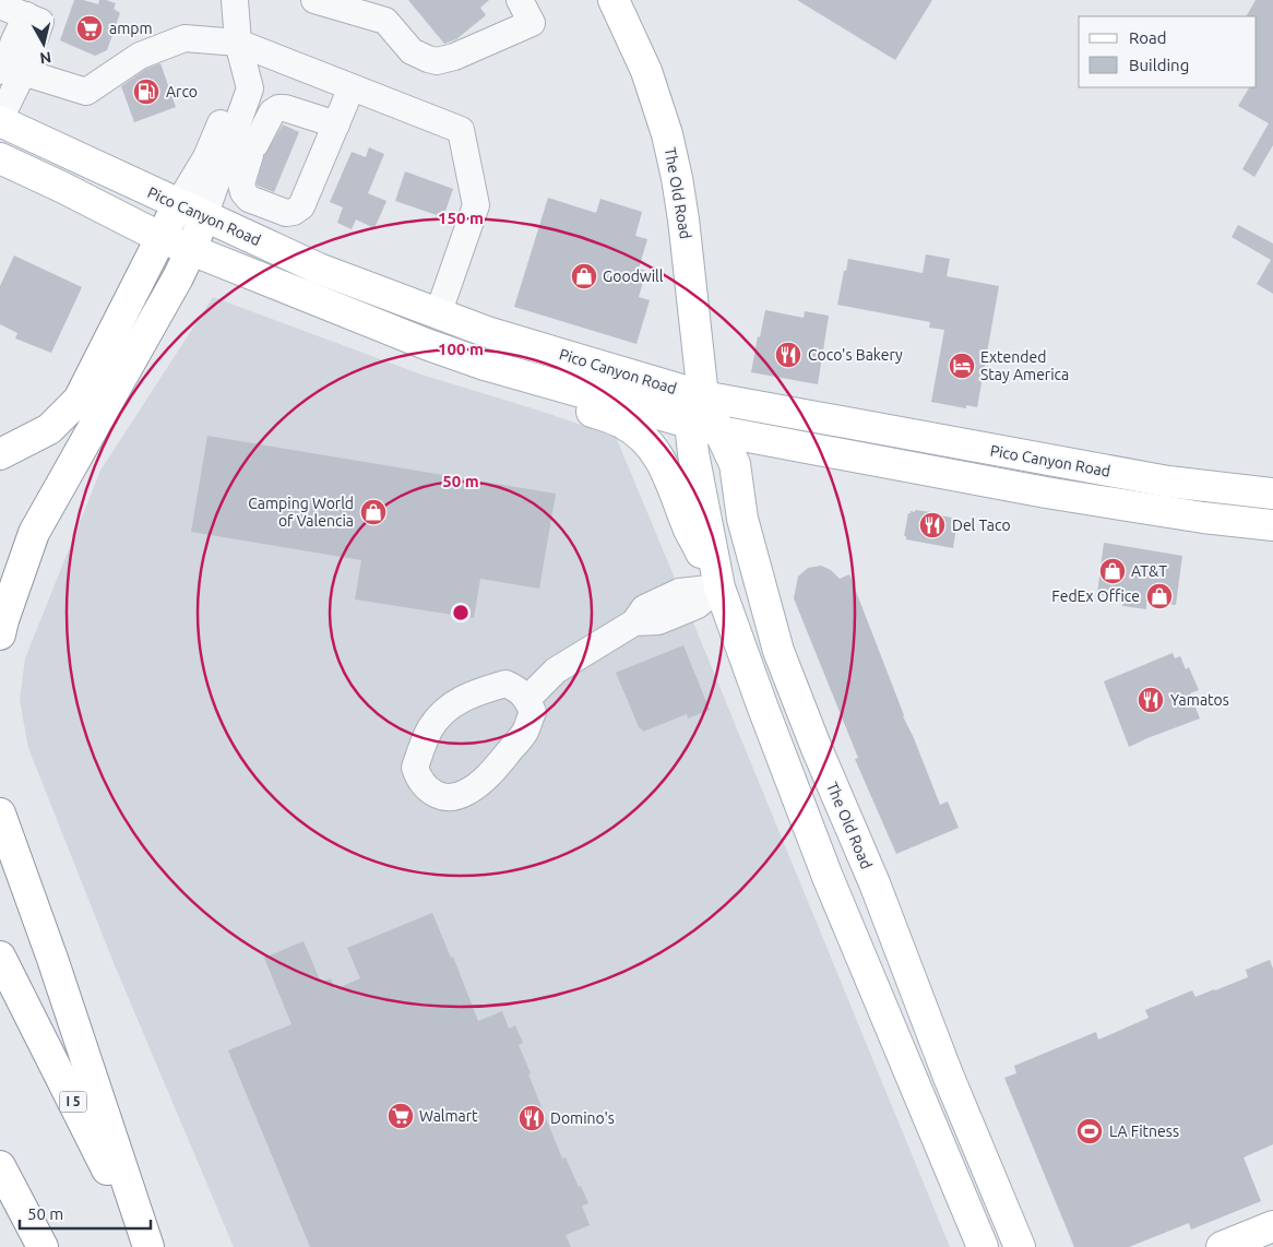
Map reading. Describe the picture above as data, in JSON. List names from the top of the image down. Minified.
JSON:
{"streets":{"main road":["The Old Road","Pico Canyon Road","I 5"]},"crossings":[["The Old Road","Pico Canyon Road"]],"places":{"supermarket":["ampm","Walmart"],"fuel station":["Arco"],"shop":["Goodwill","Camping World of Valencia","AT&T","FedEx Office"],"restaurant":["Coco's Bakery","Del Taco","Yamatos","Domino's"],"hotel":["Extended Stay America"],"sports":["LA Fitness"]},"legend":["Road","Building"],"scale_bar":"50 m","north":"bottom","rings":["150 m","100 m","50 m"]}
